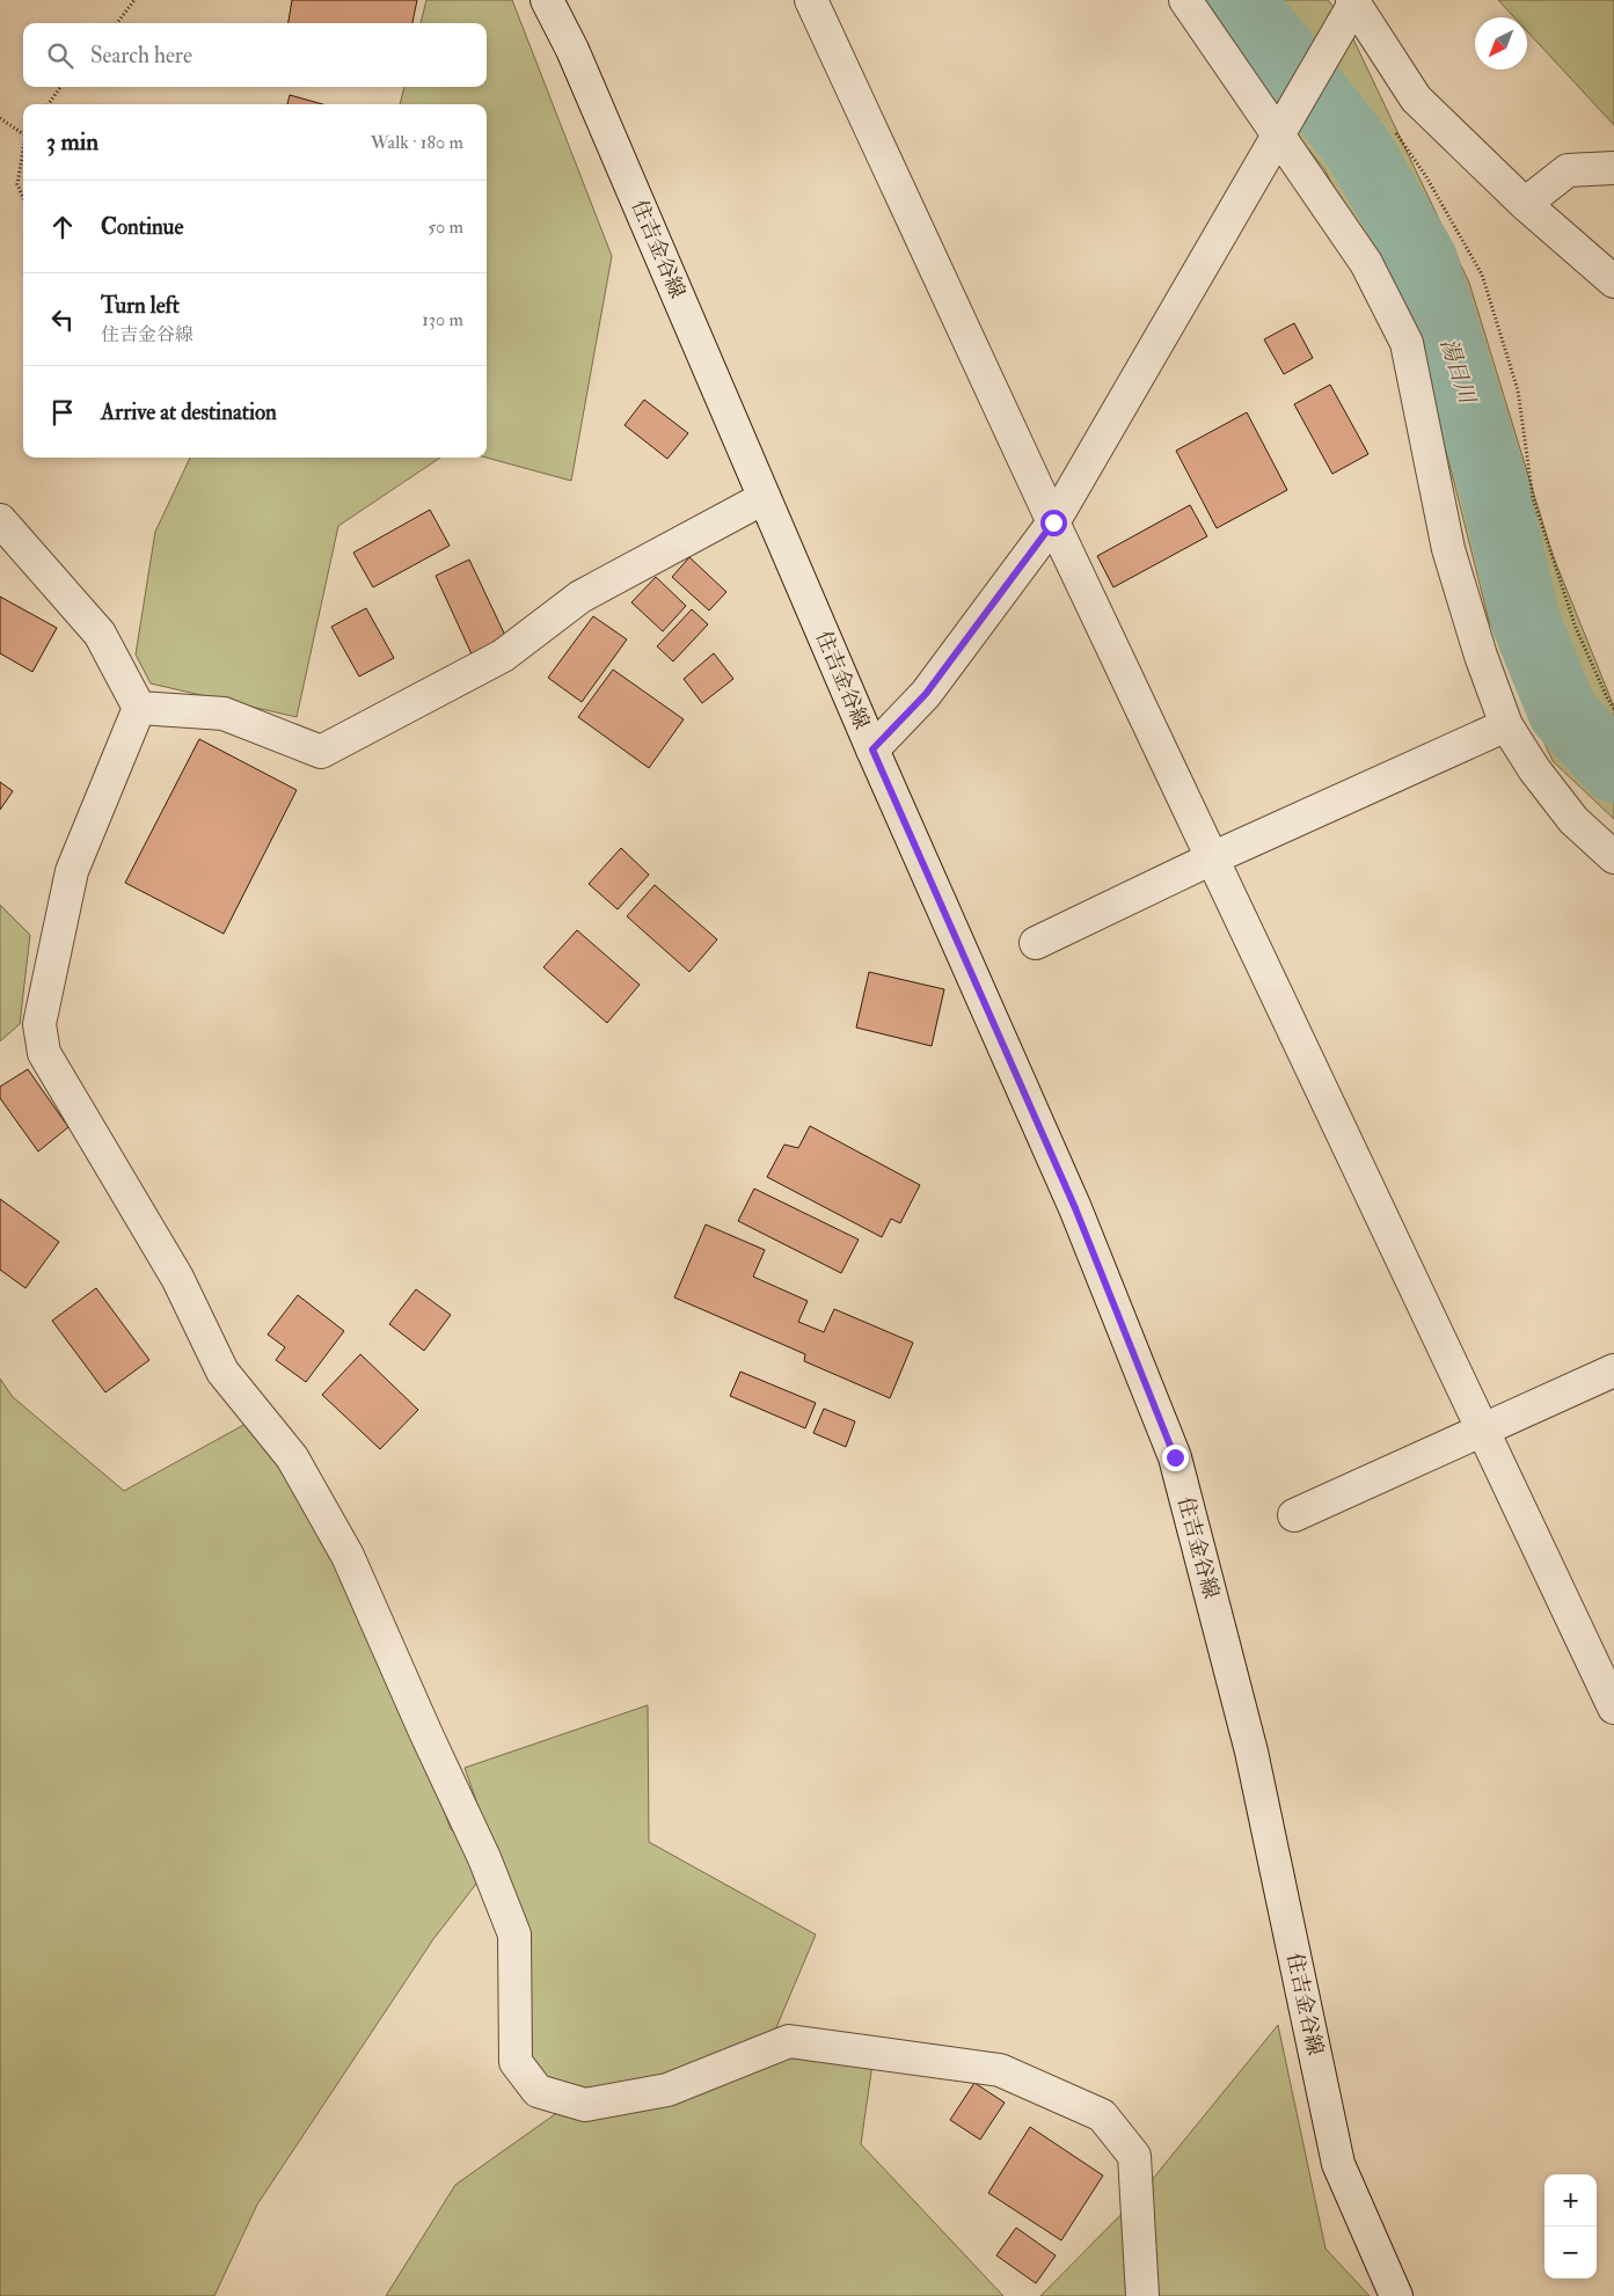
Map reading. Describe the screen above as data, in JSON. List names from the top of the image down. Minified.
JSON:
{"streets":{"street":["住吉金谷線"]},"water":["湯日川"],"north":"bottom left","page":{"search":"Search here","heading":["3 min","Walk · 180 m"],"list":[["Continue","50 m"],["Turn left","住吉金谷線","130 m"],"Arrive at destination"],"map_buttons":["+","−"]}}
